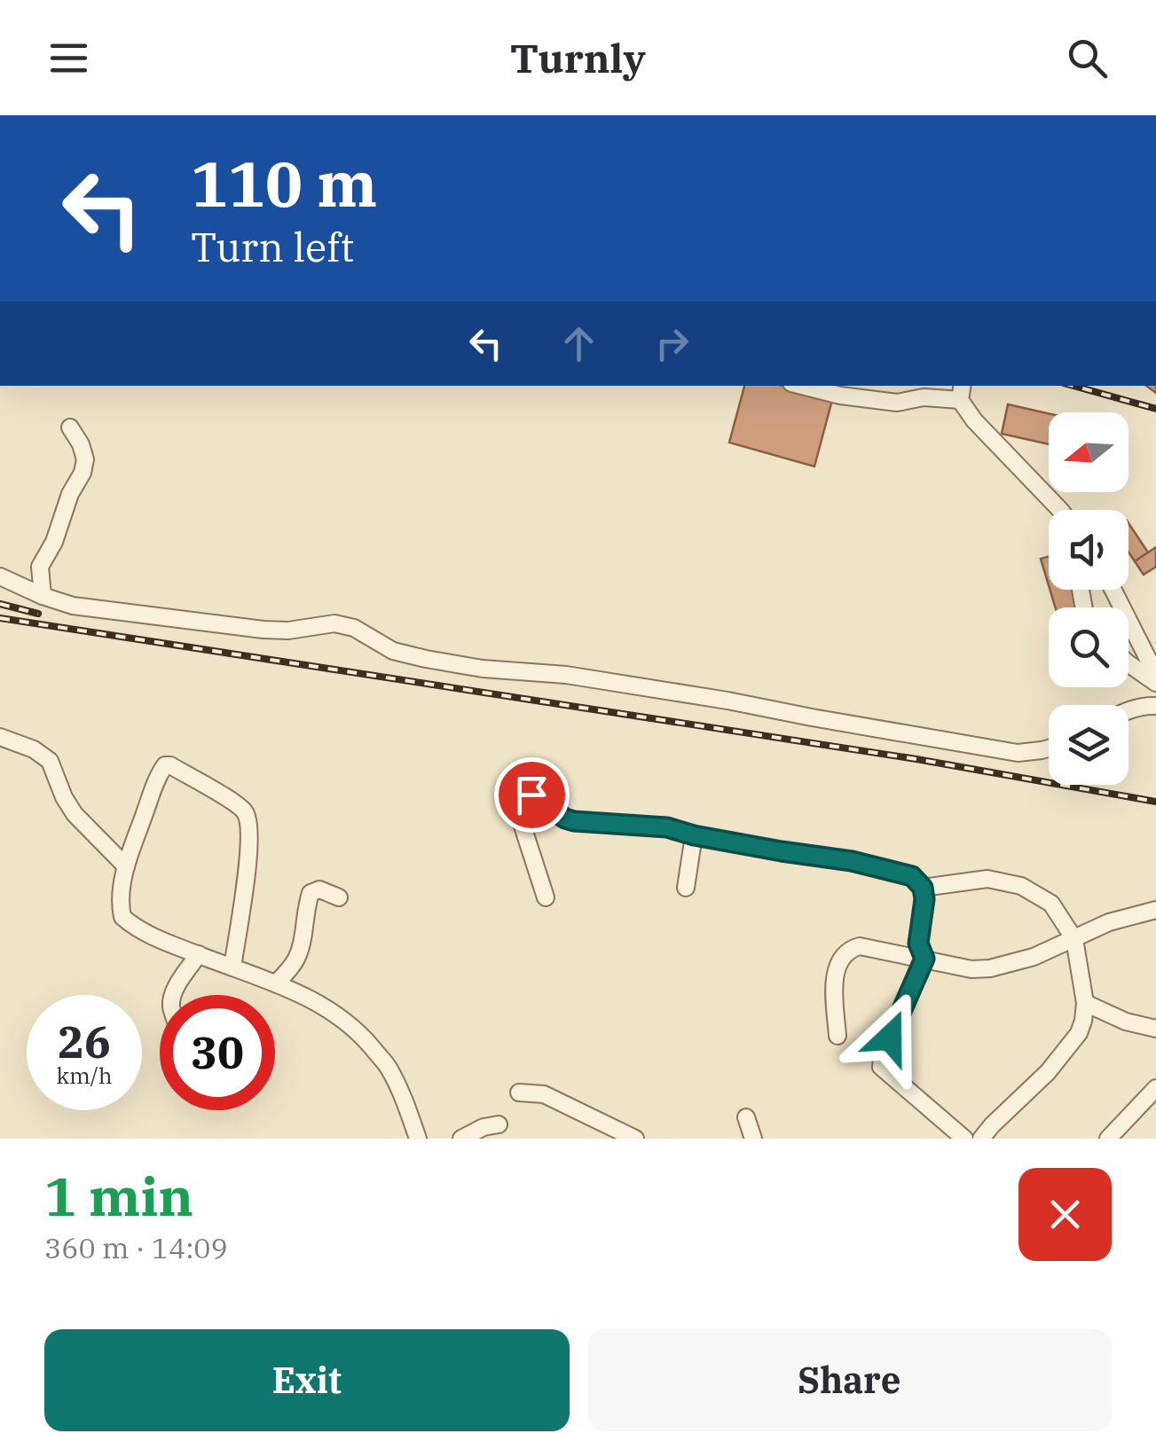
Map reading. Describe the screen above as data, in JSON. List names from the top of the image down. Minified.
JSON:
{"north":"left","page":{"header":"Turnly","turn":["110 m","Turn left"],"speed":"26 km/h","limit":"30","heading":["1 min","360 m · 14:09"],"buttons":["Exit","Share"]}}
